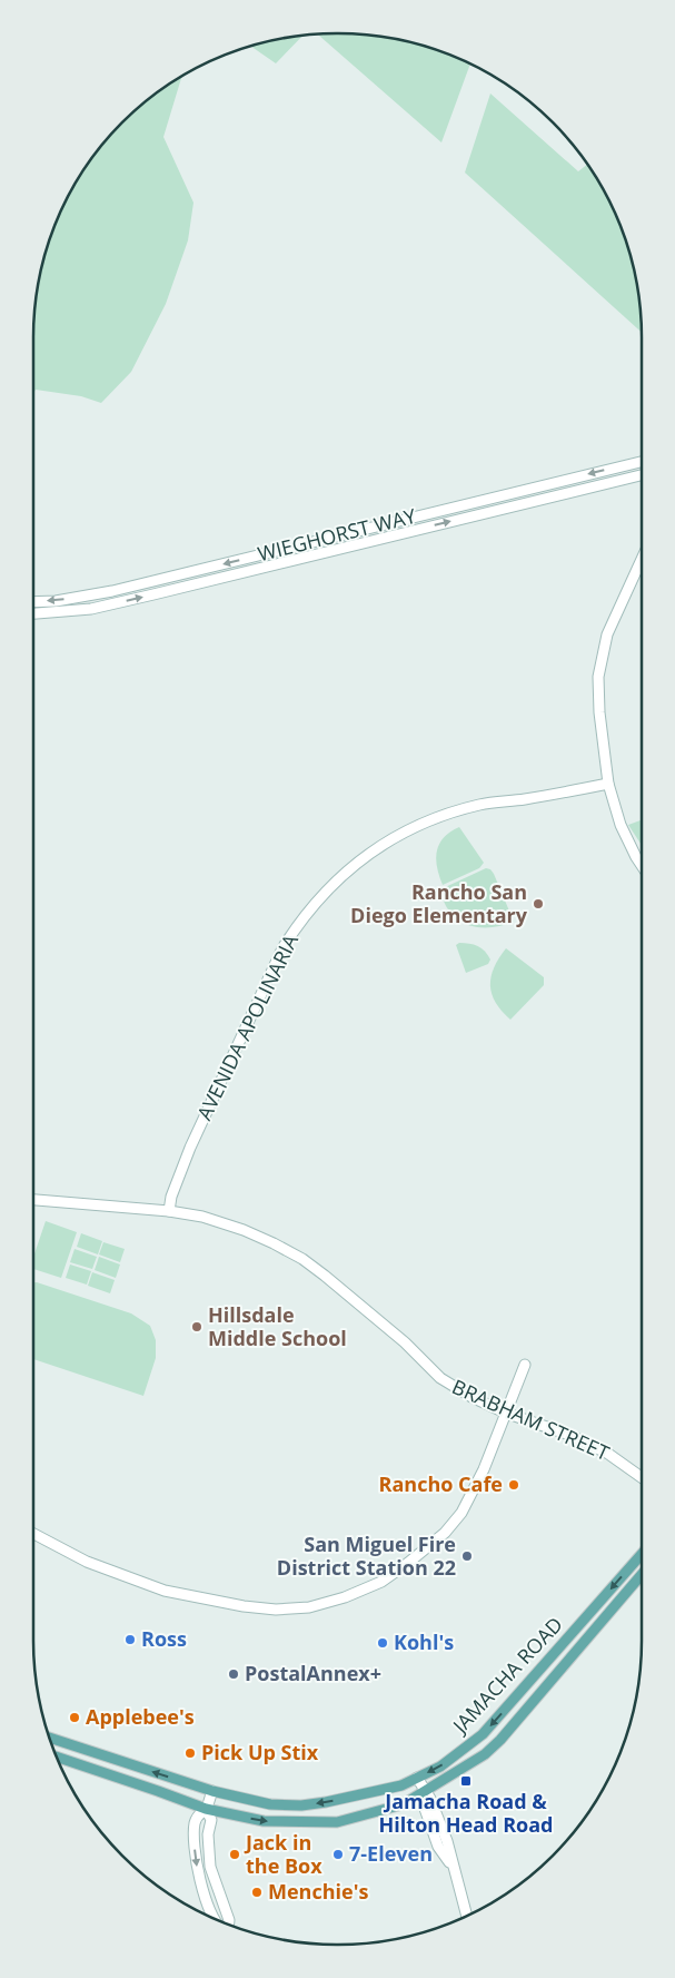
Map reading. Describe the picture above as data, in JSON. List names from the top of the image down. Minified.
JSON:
{"streets":{"main road":["JAMACHA ROAD"],"street":["WIEGHORST WAY","AVENIDA APOLINARIA","BRABHAM STREET"]},"crossings":[["AVENIDA APOLINARIA","BRABHAM STREET"]],"places":{"other":["Rancho San Diego Elementary","Hillsdale Middle School","Rancho Cafe","San Miguel Fire District Station 22","Ross","Kohl's","PostalAnnex+","Applebee's","Pick Up Stix","Jack in the Box","7-Eleven","Menchie's"],"transit":["Jamacha Road & Hilton Head Road"]}}
